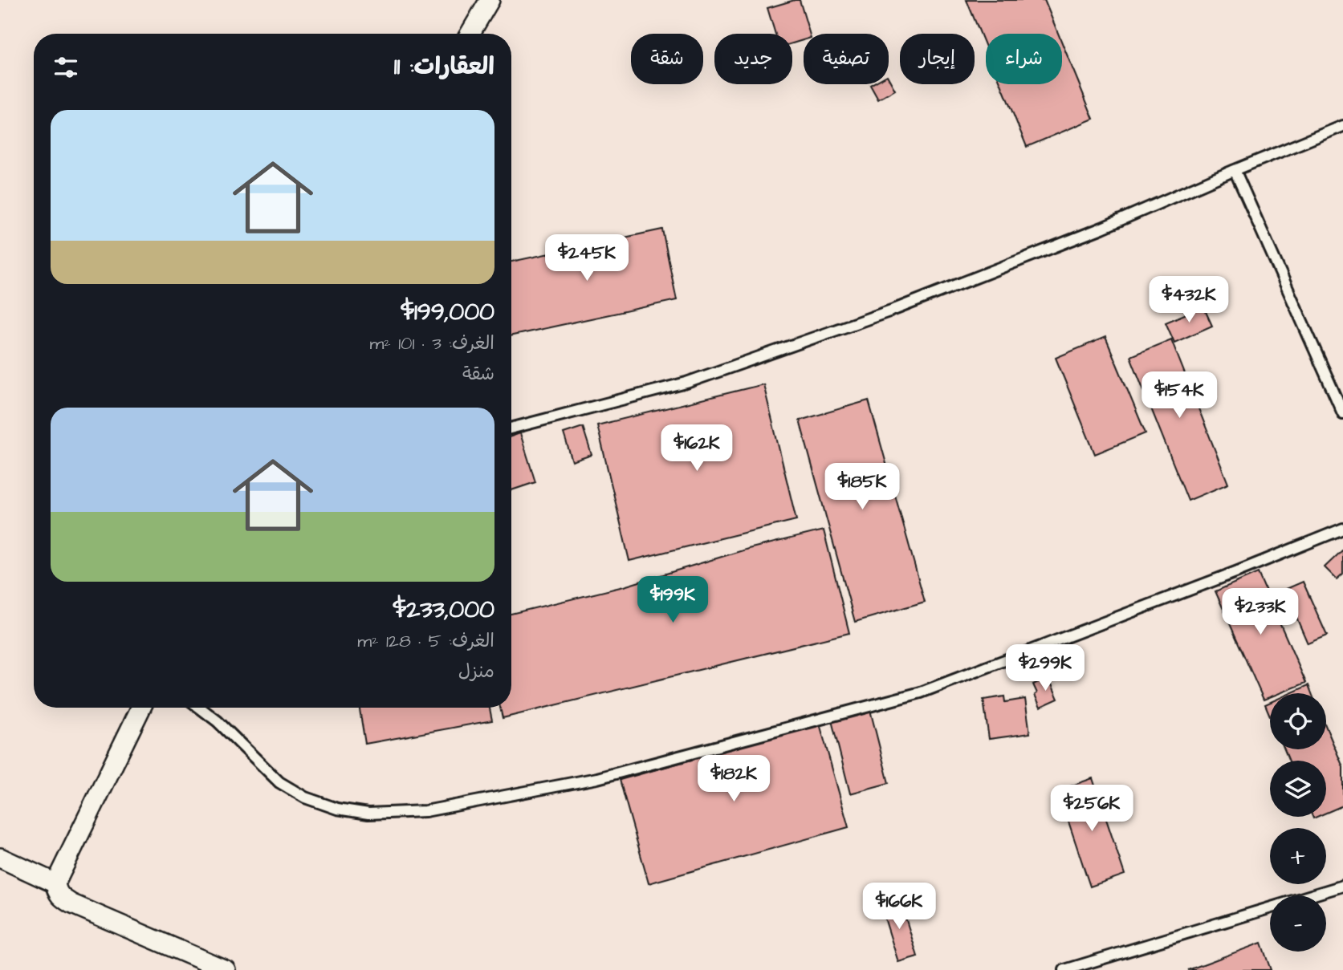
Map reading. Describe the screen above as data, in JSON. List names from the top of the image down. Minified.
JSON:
{"page":{"chip":["شراء","إيجار","تصفية","جديد","شقة"],"heading":"العقارات: 11","list":[{"name":"$199,000","note":"الغرف: 3 · 101 m² · شقة"},{"name":"$233,000","note":"الغرف: 5 · 128 m² · منزل"}],"price":["$245K","$432K","$154K","$162K","$185K","$199K","$233K","$299K","$182K","$256K","$166K"],"map_buttons":["+","−"]}}
